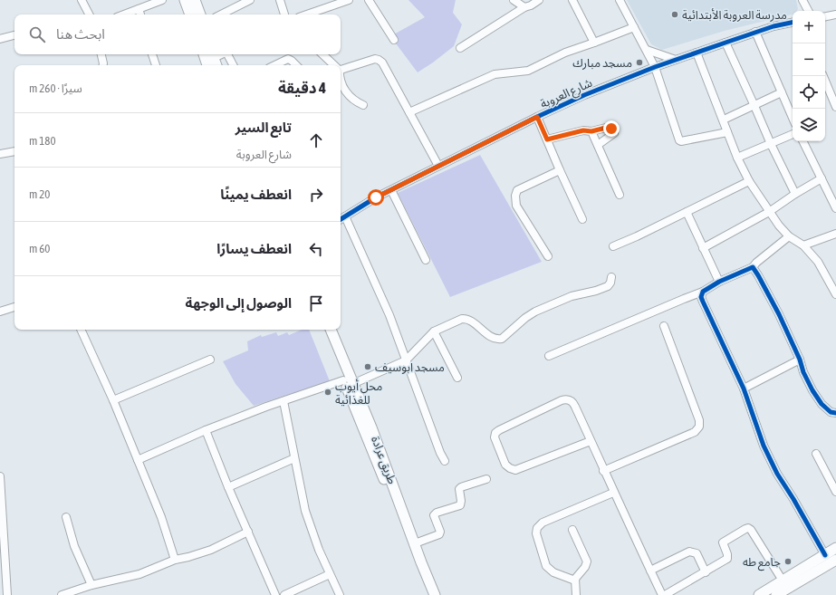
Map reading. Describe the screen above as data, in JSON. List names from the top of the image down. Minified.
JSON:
{"streets":{"main road":["طريق عرادة"],"street":["شارع العروبة"]},"places":["مدرسة العروبة الأبتدائية","مسجد مبارك","مسجد ابوسيف","محل أيوب للغذائية","جامع طه"],"page":{"map_buttons":["+","−"],"search":"ابحث هنا","heading":["4 دقيقة","سيرًا · 260 m"],"list":[["تابع السير","شارع العروبة","180 m"],["انعطف يمينًا","20 m"],["انعطف يسارًا","60 m"],"الوصول إلى الوجهة"]}}
